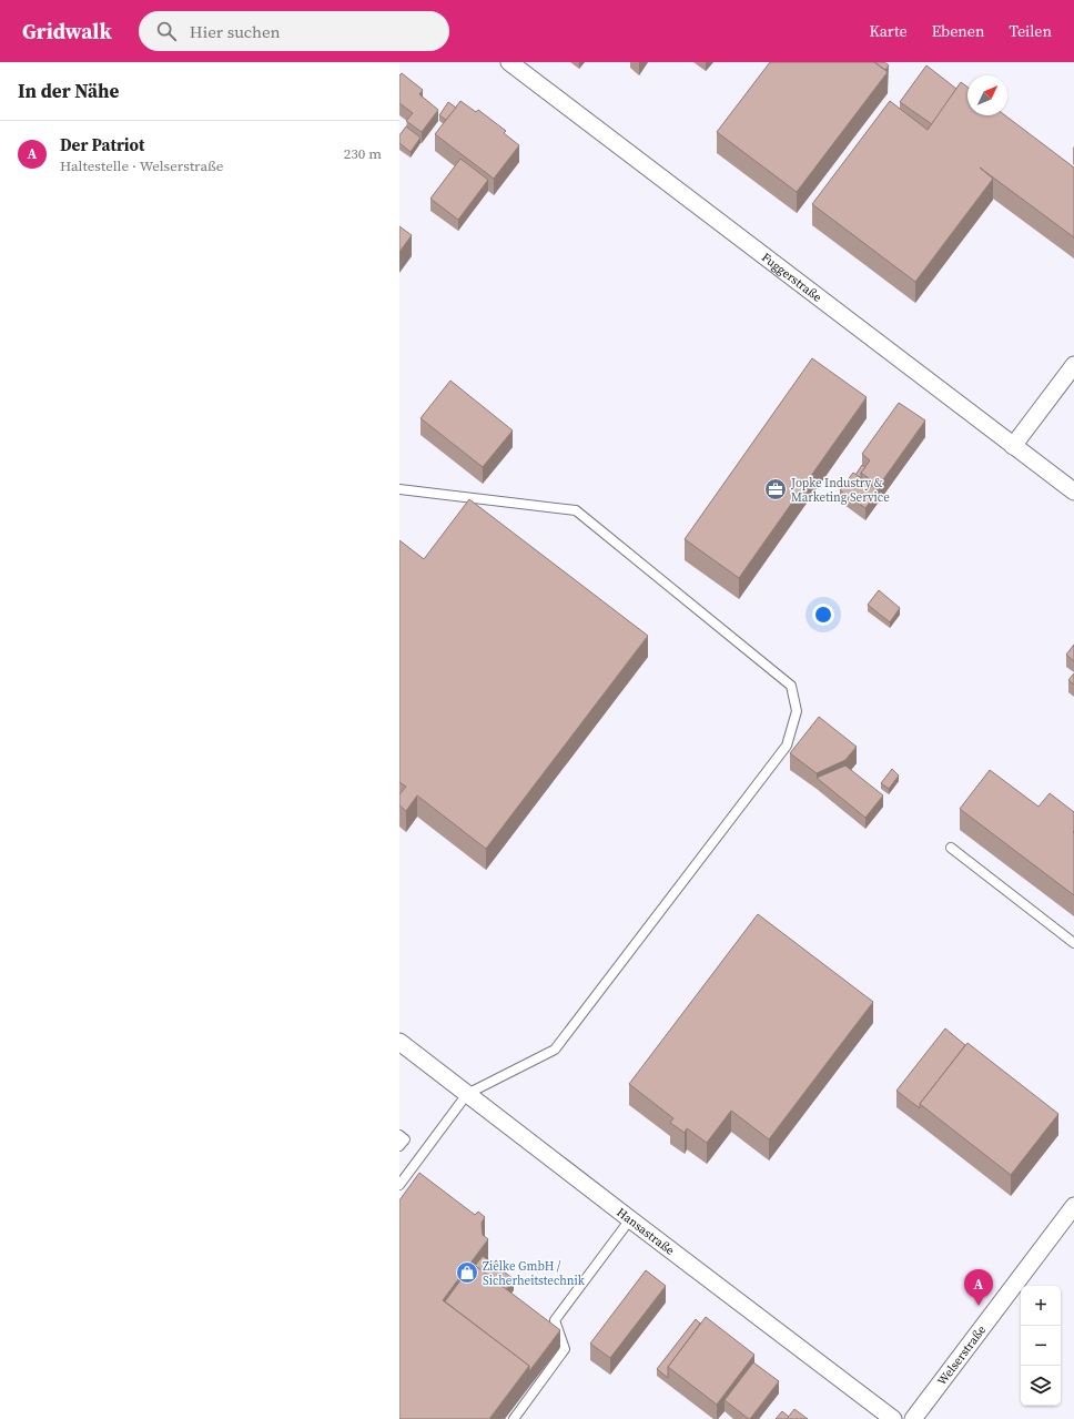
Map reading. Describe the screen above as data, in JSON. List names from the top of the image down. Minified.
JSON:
{"streets":{"street":["Fuggerstraße","Hansastraße","Welserstraße"]},"places":{"office":["Jopke Industry & Marketing Service"],"shop":["Zielke GmbH / Sicherheitstechnik"]},"north":"top right","page":{"header":"Gridwalk","search":"Hier suchen","nav":["Karte","Ebenen","Teilen"],"heading":"In der Nähe","list":[{"mark":"A","name":"Der Patriot","note":"Haltestelle · Welserstraße","value":"230 m"}],"pins":"A","map_buttons":["+","−"]}}
